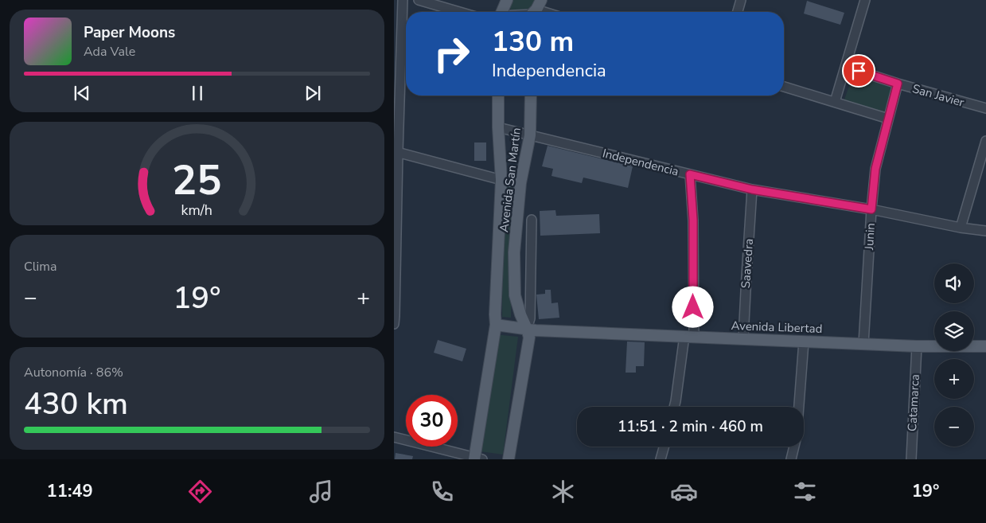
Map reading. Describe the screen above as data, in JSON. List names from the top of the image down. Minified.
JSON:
{"streets":{"main road":["Avenida San Martín","Avenida Libertad"],"street":["San Javier","Independencia","Junin","Saavedra","Catamarca"]},"crossings":[["San Javier","Junin"],["Independencia","Avenida San Martín"],["Independencia","Junin"],["Independencia","Saavedra"],["Avenida San Martín","Avenida Libertad"],["Junin","Avenida Libertad"],["Saavedra","Avenida Libertad"],["Avenida Libertad","Catamarca"]],"page":{"turn":["130 m","Independencia"],"song":["Paper Moons","Ada Vale"],"tile":["Clima",["Autonomía · 86%","430 km"]],"map_buttons":["+","−"],"heat":["−","19°","+"],"limit":"30","trip":"11:51 · 2 min · 460 m","tabs":["11:49","19°"],"gauge":["25","km/h"]}}
